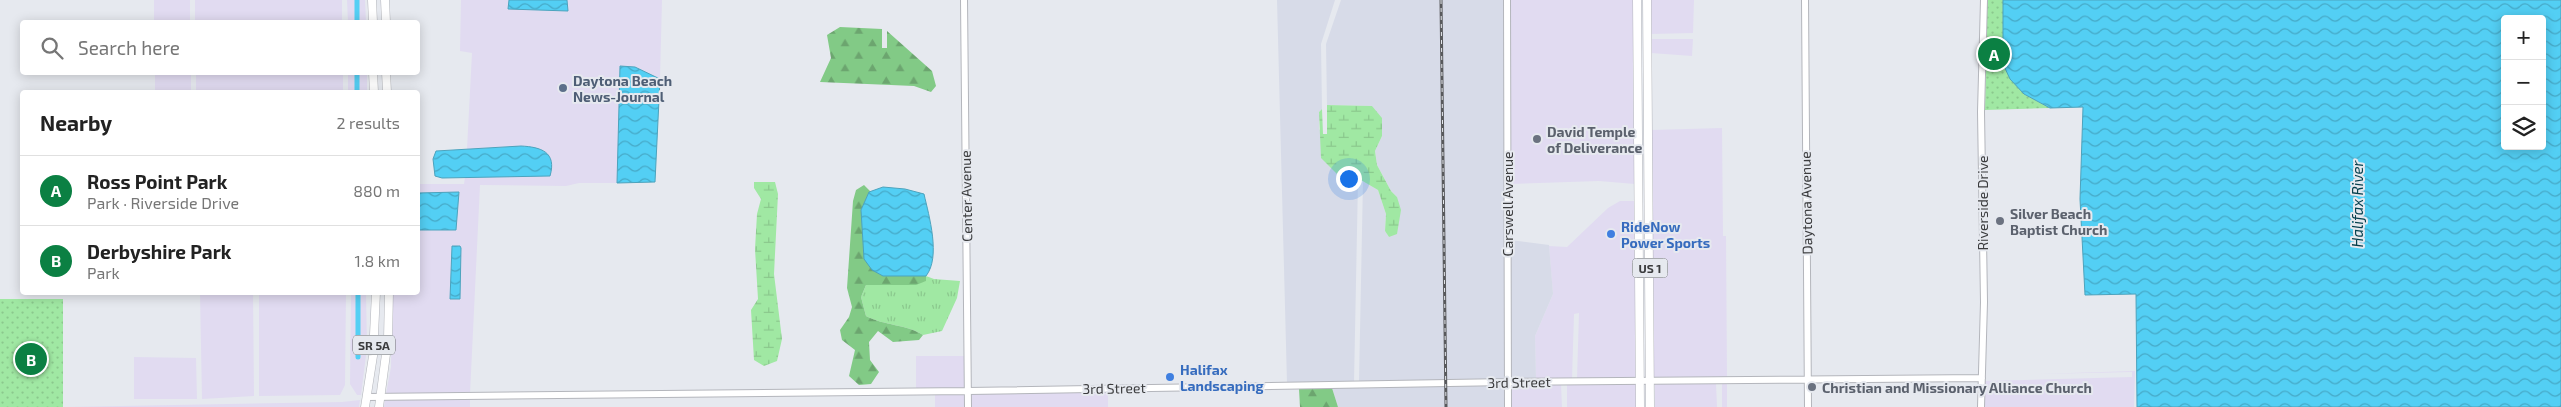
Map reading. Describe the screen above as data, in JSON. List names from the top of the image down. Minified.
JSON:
{"streets":{"main road":["US 1","SR 5A"],"street":["Center Avenue","Daytona Avenue","Riverside Drive","Carswell Avenue","3rd Street"]},"crossings":[["Center Avenue","3rd Street"],["Daytona Avenue","3rd Street"],["Riverside Drive","3rd Street"],["Carswell Avenue","3rd Street"],["US 1","3rd Street"],["SR 5A","3rd Street"]],"water":["Halifax River"],"places":["Daytona Beach News-Journal","David Temple of Deliverance","Silver Beach Baptist Church","RideNow Power Sports","Halifax Landscaping","Christian and Missionary Alliance Church"],"page":{"map_buttons":["+","−"],"search":"Search here","pins":["A","B"],"heading":["Nearby","2 results"],"list":[{"mark":"A","name":"Ross Point Park","note":"Park · Riverside Drive","value":"880 m"},{"mark":"B","name":"Derbyshire Park","note":"Park","value":"1.8 km"}]}}
